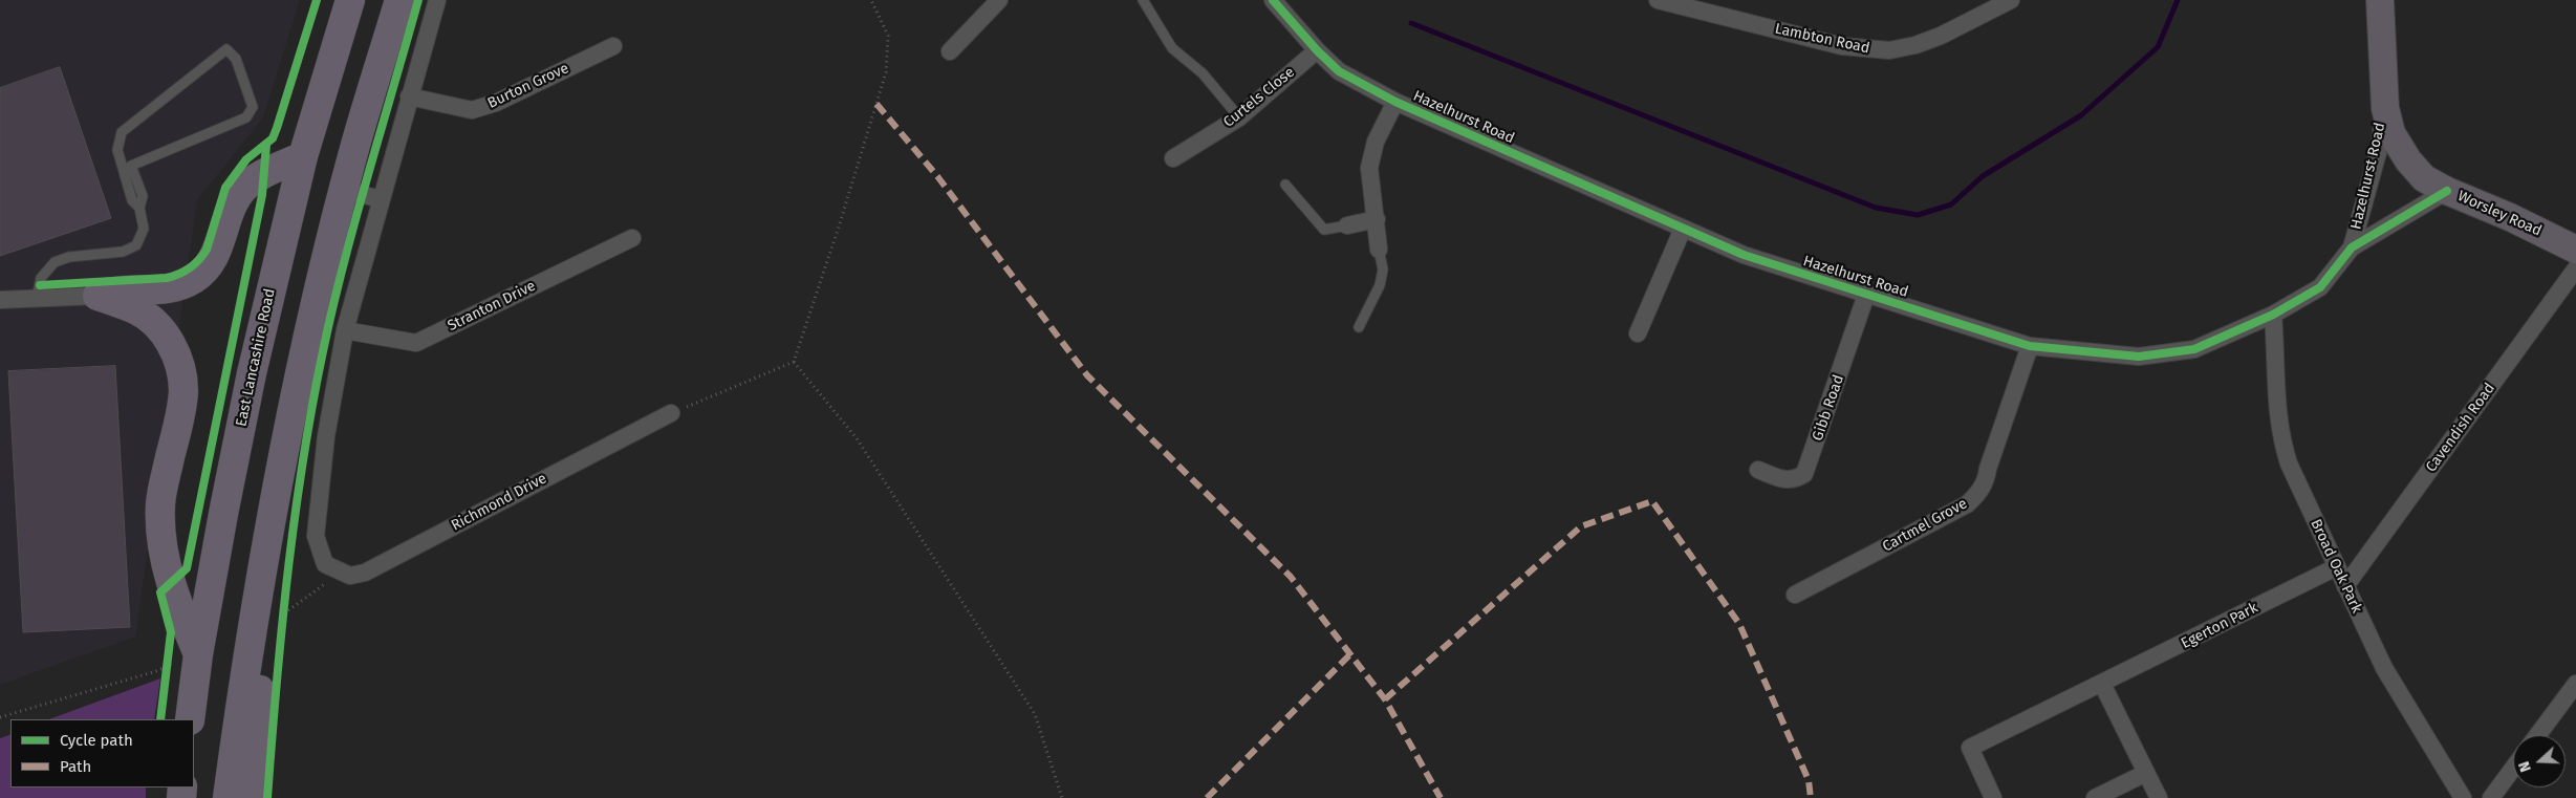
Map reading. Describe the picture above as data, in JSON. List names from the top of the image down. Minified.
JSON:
{"streets":{"highway":["East Lancashire Road"],"main road":["Worsley Road"],"street":["Lambton Road","Burton Grove","Curtels Close","Hazelhurst Road","Stranton Drive","Gibb Road","Cavendish Road","Richmond Drive","Cartmel Grove","Broad Oak Park","Egerton Park"]},"crossings":[["Curtels Close","Hazelhurst Road"],["Hazelhurst Road","Worsley Road"],["Hazelhurst Road","Gibb Road"],["Hazelhurst Road","Cartmel Grove"],["Hazelhurst Road","Broad Oak Park"],["Stranton Drive","Richmond Drive"],["Cavendish Road","Broad Oak Park"],["Broad Oak Park","Egerton Park"]],"legend":["Cycle path","Path"],"north":"left"}
